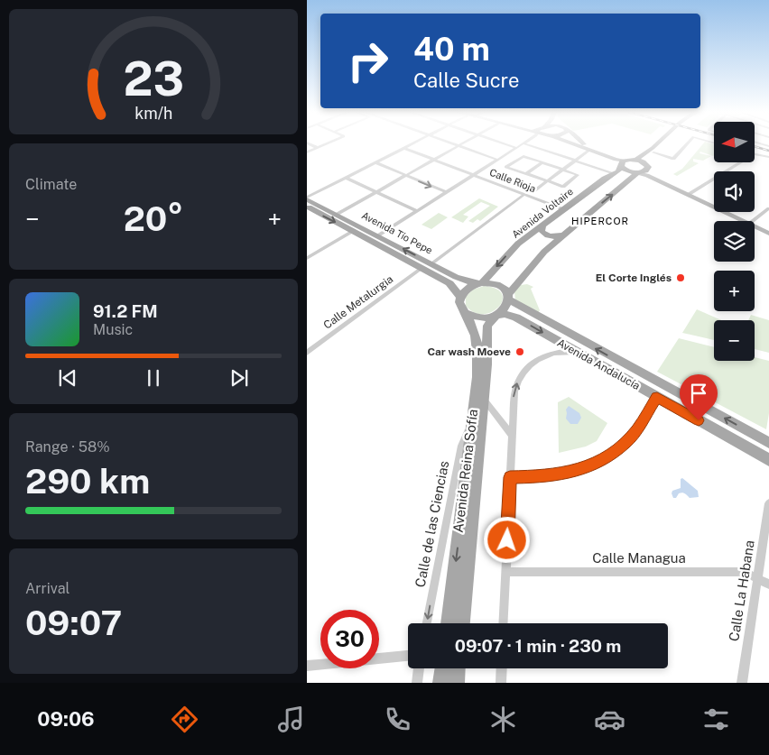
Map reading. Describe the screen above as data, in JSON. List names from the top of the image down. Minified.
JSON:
{"streets":{"main road":["Avenida Voltaire","Avenida Tío Pepe","Avenida Andalucía","Avenida Reina Sofía"],"street":["Calle Rioja","Calle Metalurgia","Calle de las Ciencias","Calle Managua","Calle La Habana"]},"crossings":[["Calle Rioja","Avenida Voltaire"],["Avenida Voltaire","Avenida Tío Pepe"],["Avenida Voltaire","Avenida Andalucía"],["Avenida Voltaire","Avenida Reina Sofía"],["Avenida Tío Pepe","Calle Metalurgia"],["Avenida Tío Pepe","Avenida Andalucía"],["Avenida Tío Pepe","Avenida Reina Sofía"],["Avenida Andalucía","Avenida Reina Sofía"],["Avenida Reina Sofía","Calle de las Ciencias"],["Calle Managua","Calle La Habana"]],"one_way":["Calle de las Ciencias"],"districts":["HIPERCOR"],"places":["El Corte Inglés","Car wash Moeve"],"north":"left","page":{"turn":["40 m","Calle Sucre"],"map_buttons":["+","−"],"tile":["Climate",["Range · 58%","290 km"],["Arrival","09:07"]],"heat":["−","20°","+"],"song":["91.2 FM","Music"],"limit":"30","trip":"09:07 · 1 min · 230 m","tabs":"09:06","gauge":["23","km/h"]}}
